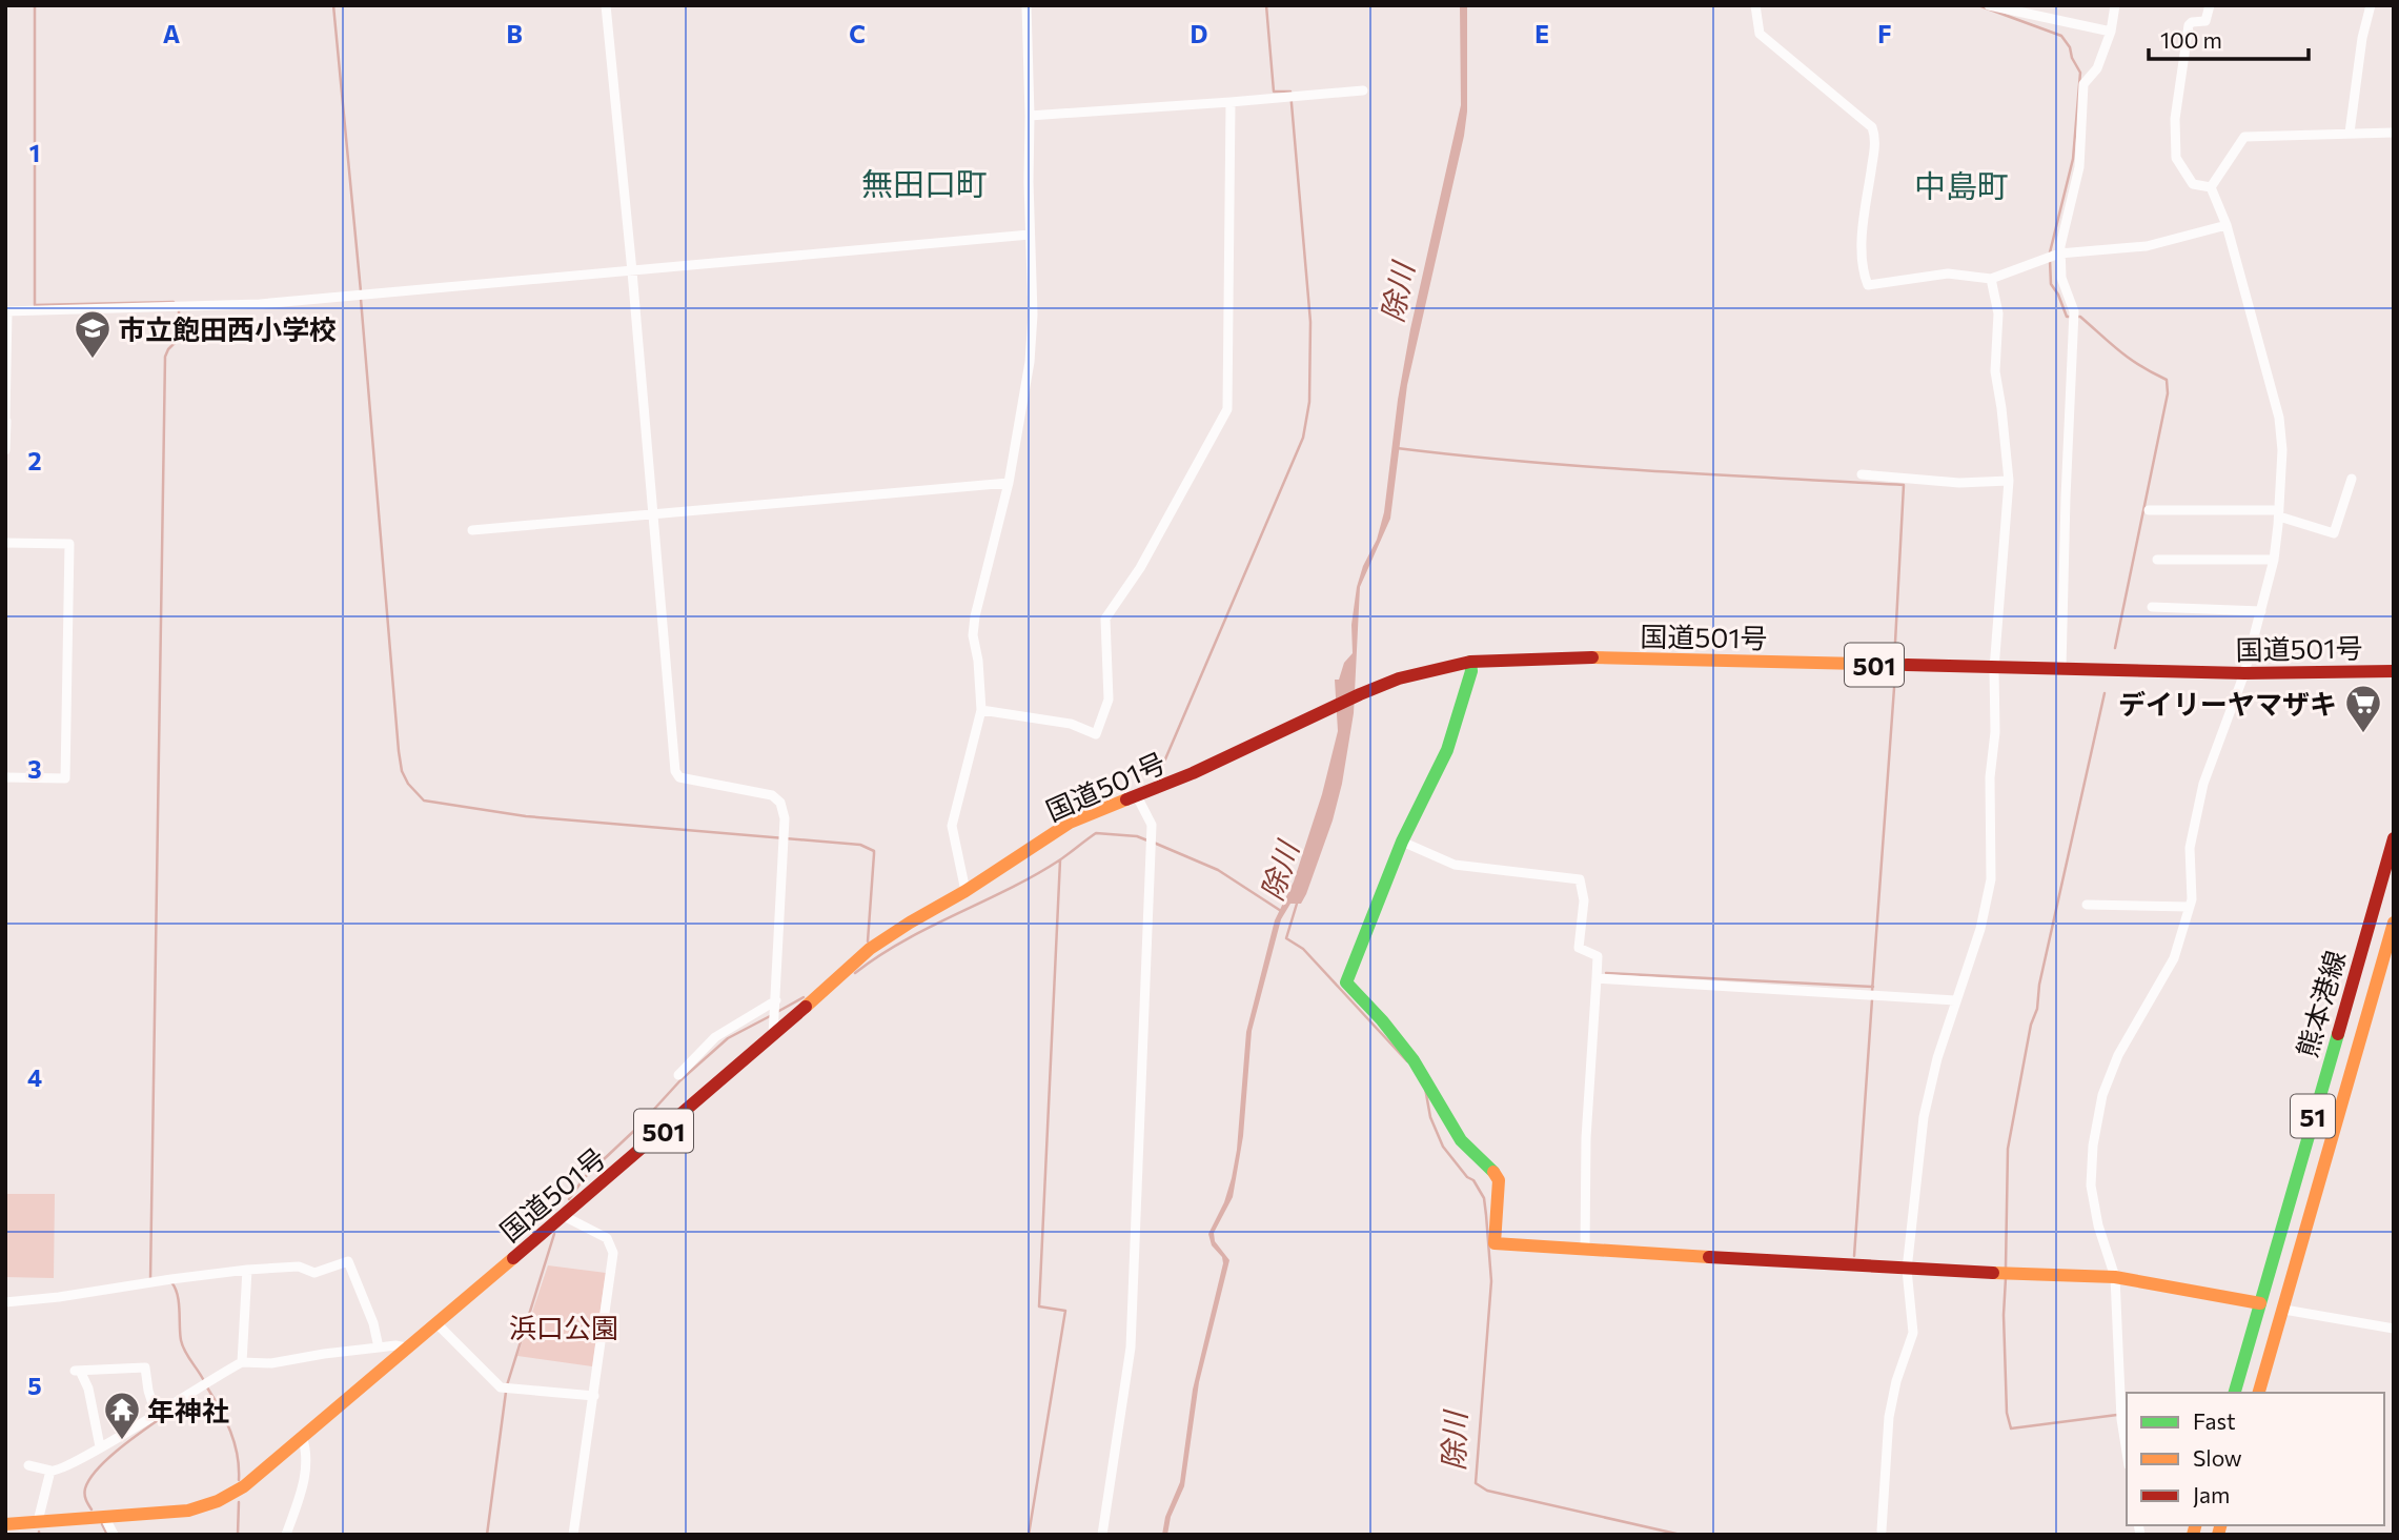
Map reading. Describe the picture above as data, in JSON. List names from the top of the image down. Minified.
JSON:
{"streets":{"main road":["国道501号","501","熊本港線","51"]},"districts":["無田口町","中島町"],"water":["除川"],"parks":["浜口公園"],"places":{"school or university":["市立飽田西小学校"],"supermarket":["デイリーヤマザキ"],"temple":["年神社"]},"legend":["Fast","Slow","Jam"],"scale_bar":"100 m","grid":{"columns":["A","B","C","D","E","F"],"rows":["1","2","3","4","5"]}}
